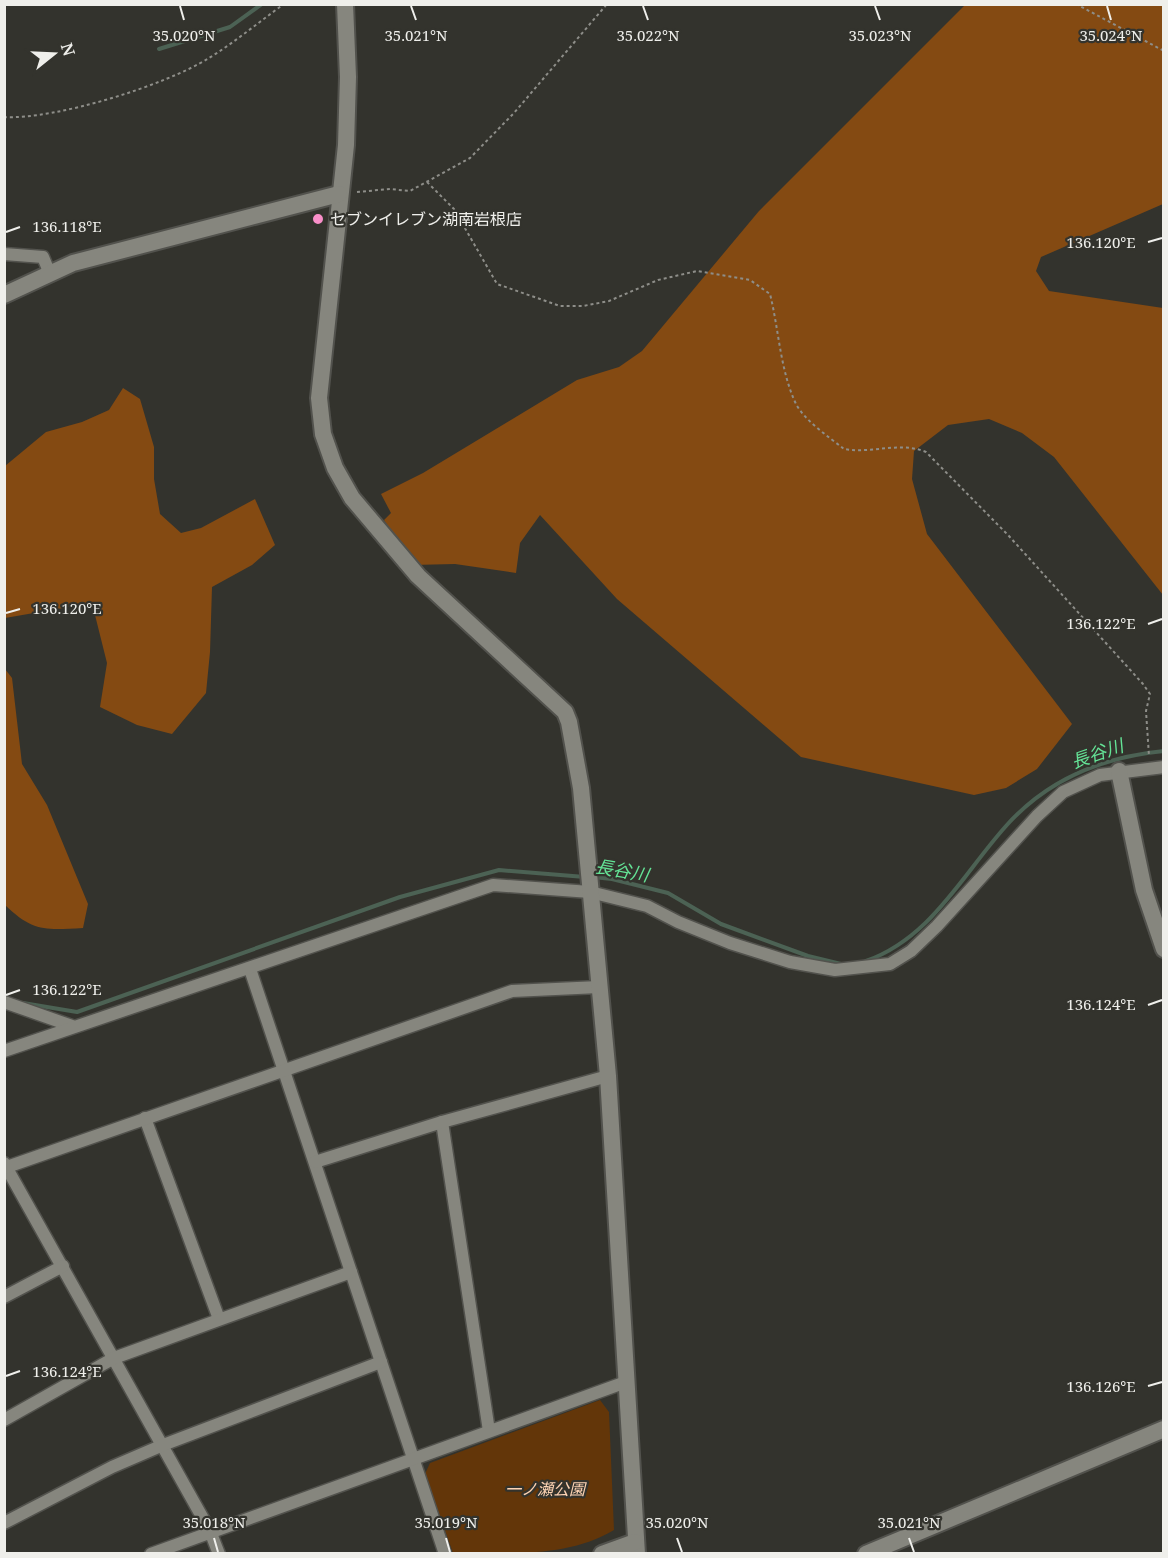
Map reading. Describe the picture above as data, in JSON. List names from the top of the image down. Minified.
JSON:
{"water":["長谷川"],"parks":["一ノ瀬公園"],"places":["セブンイレブン湖南岩根店"],"north":"right","coordinates":["35.020°N","35.021°N","35.022°N","35.023°N","35.024°N","136.118°E","136.120°E","136.122°E","136.124°E","136.126°E","35.018°N","35.019°N"]}
